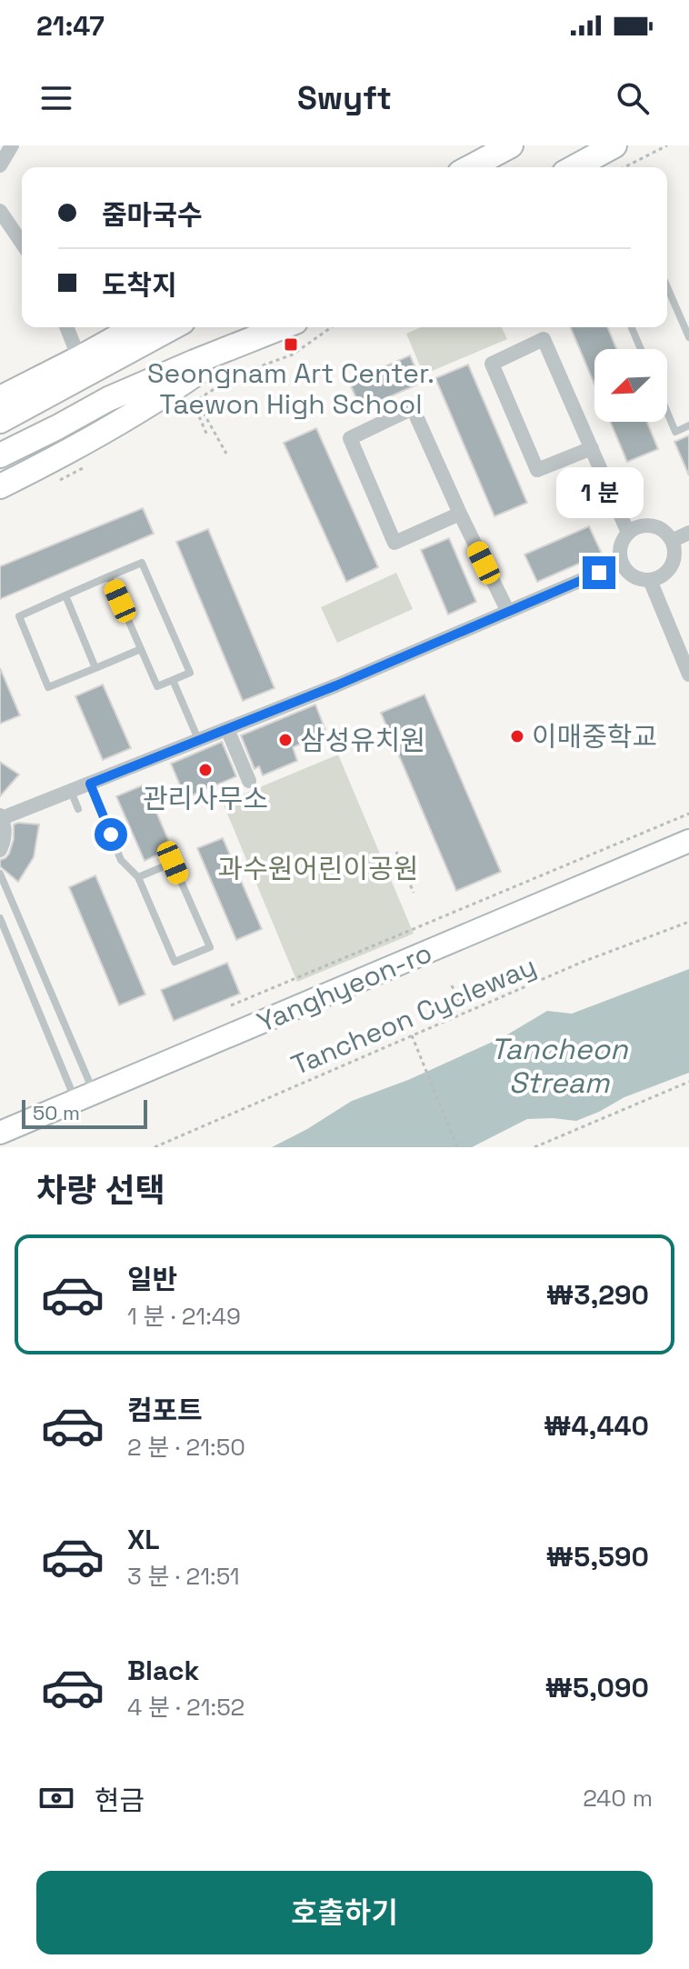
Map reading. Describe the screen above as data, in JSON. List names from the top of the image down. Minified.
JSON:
{"streets":{"main road":["Yanghyeon-ro"],"path":["Tancheon Cycleway"]},"water":["Tancheon Stream"],"parks":["과수원어린이공원"],"places":{"transit":["Seongnam Art Center. Taewon High School"],"other":["이매중학교","삼성유치원","관리사무소"]},"scale_bar":"50 m","north":"bottom left","page":{"status":"21:47","header":"Swyft","banner":["줌마국수","도착지"],"bubble":"1 분","scale":"50 m","heading":"차량 선택","list":[{"name":"일반","note":"1 분 · 21:49","value":"₩3,290"},{"name":"컴포트","note":"2 분 · 21:50","value":"₩4,440"},{"name":"XL","note":"3 분 · 21:51","value":"₩5,590"},{"name":"Black","note":"4 분 · 21:52","value":"₩5,090"}],"pay":["현금","240 m"],"buttons":"호출하기"}}
